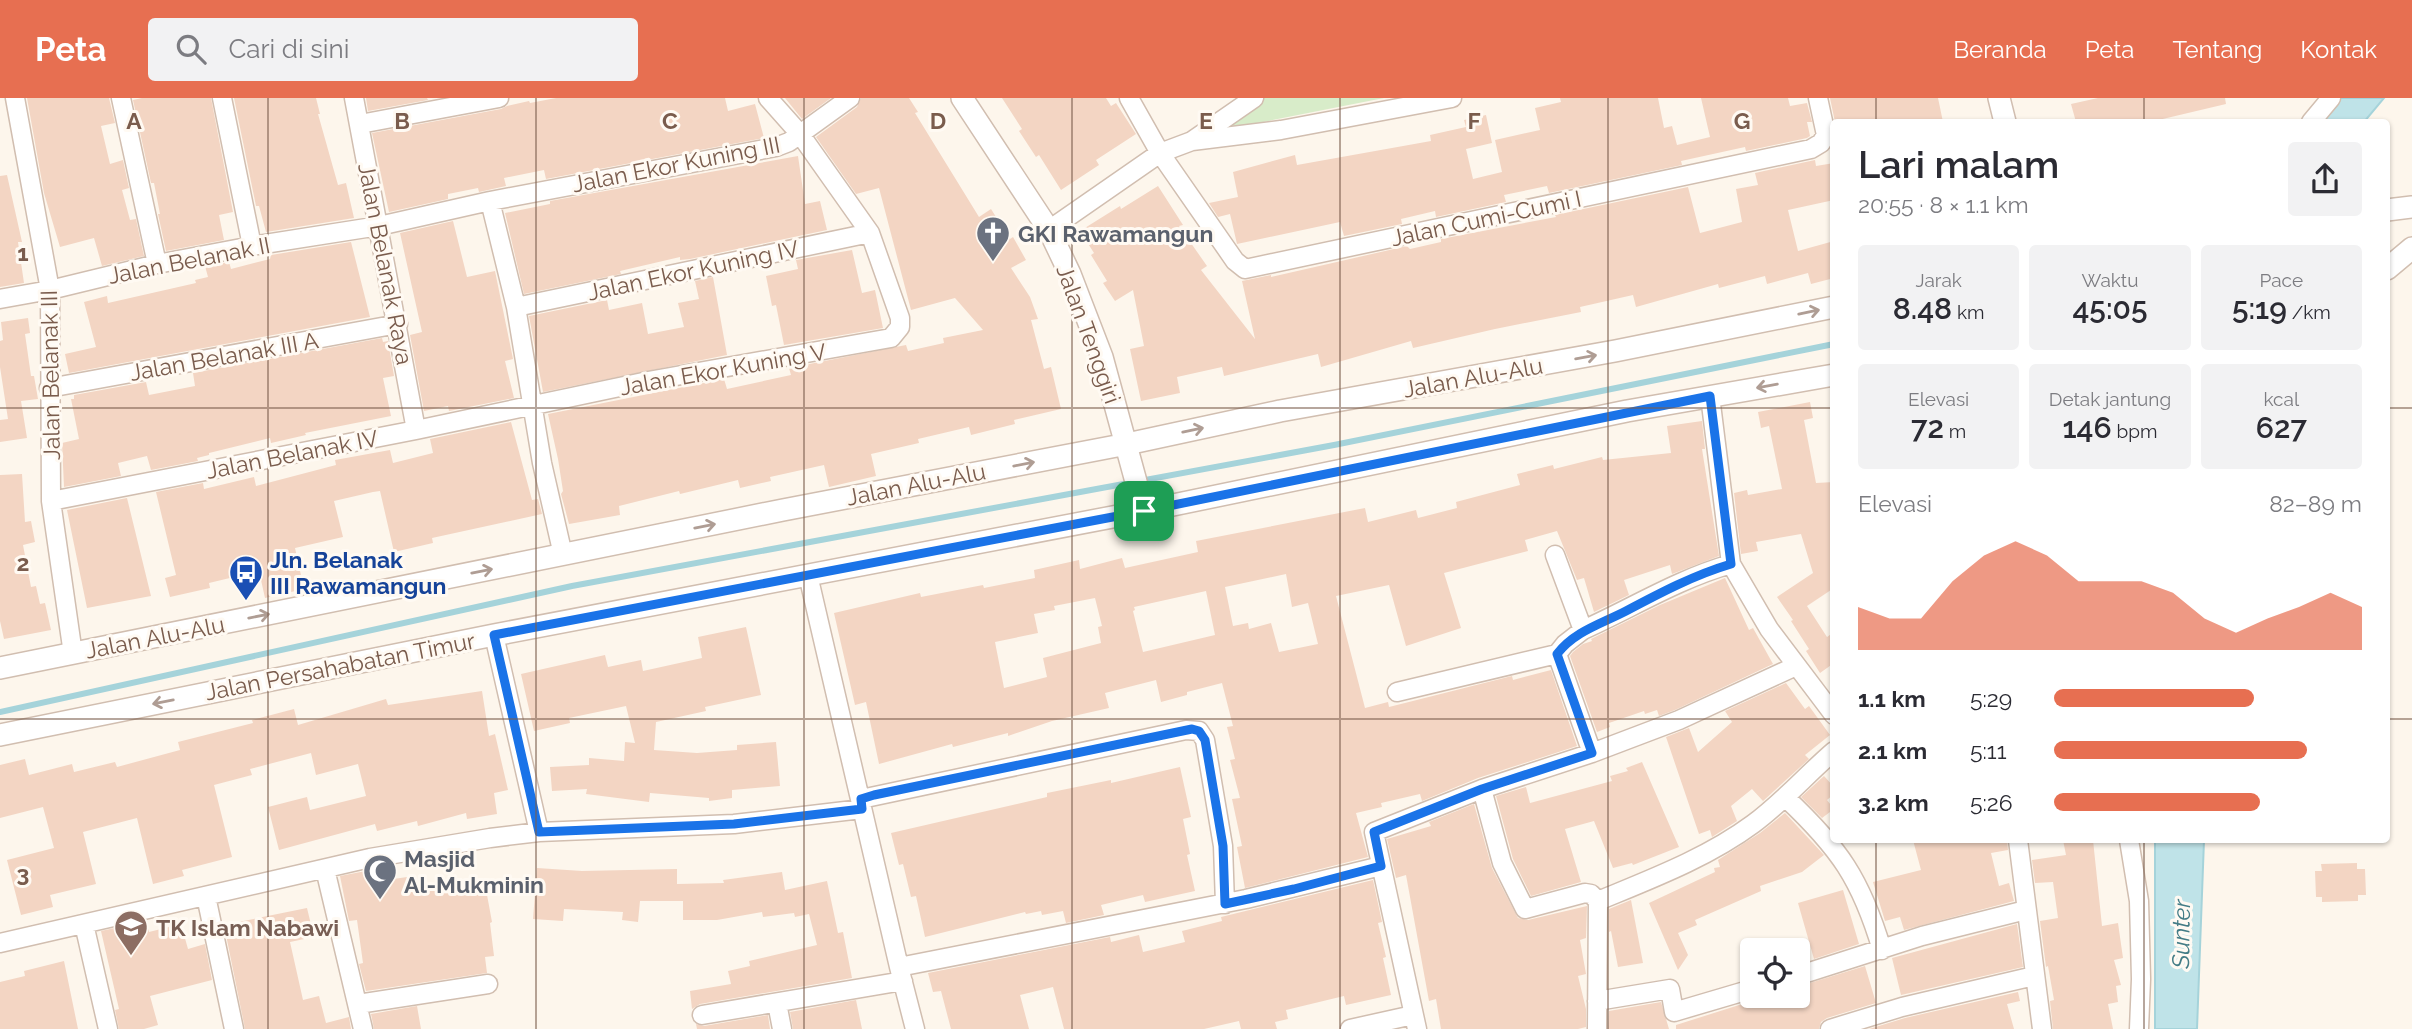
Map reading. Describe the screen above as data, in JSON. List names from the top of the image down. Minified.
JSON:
{"streets":{"street":["Jalan Ekor Kuning III","Jalan Cumi-Cumi I","Jalan Belanak II","Jalan Belanak Raya","Jalan Ekor Kuning IV","Jalan Tenggiri","Jalan Belanak III A","Jalan Ekor Kuning V","Jalan Belanak III","Jalan Alu-Alu","Jalan Belanak IV","Jalan Persahabatan Timur"]},"crossings":[["Jalan Ekor Kuning III","Jalan Belanak II"],["Jalan Ekor Kuning III","Jalan Belanak Raya"],["Jalan Belanak II","Jalan Belanak Raya"],["Jalan Belanak II","Jalan Belanak III"],["Jalan Belanak Raya","Jalan Belanak III A"],["Jalan Belanak Raya","Jalan Belanak IV"],["Jalan Ekor Kuning IV","Jalan Ekor Kuning V"],["Jalan Tenggiri","Jalan Alu-Alu"],["Jalan Tenggiri","Jalan Persahabatan Timur"],["Jalan Belanak III A","Jalan Belanak III"],["Jalan Ekor Kuning V","Jalan Belanak IV"],["Jalan Belanak III","Jalan Alu-Alu"],["Jalan Belanak III","Jalan Belanak IV"]],"one_way":["Jalan Alu-Alu"],"water":["Sunter"],"places":{"church":["GKI Rawamangun"],"bus stop":["Jln. Belanak III Rawamangun"],"mosque":["Masjid Al-Mukminin"],"school or university":["TK Islam Nabawi"]},"page":{"header":"Peta","search":"Cari di sini","nav":["Beranda","Peta","Tentang","Kontak"],"heading":["Lari malam","20:55 · 8 × 1.1 km"],"stats":[["Jarak","8.48 km"],["Waktu","45:05"],["Pace","5:19 /km"],["Elevasi","72 m"],["Detak jantung","146 bpm"],["kcal","627"]],"chart":["Elevasi","82–89 m"],"list":[{"name":"1.1 km","note":"5:29"},{"name":"2.1 km","note":"5:11"},{"name":"3.2 km","note":"5:26"}]},"grid":{"columns":["A","B","C","D","E","F","G"],"rows":["1","2","3"]}}
